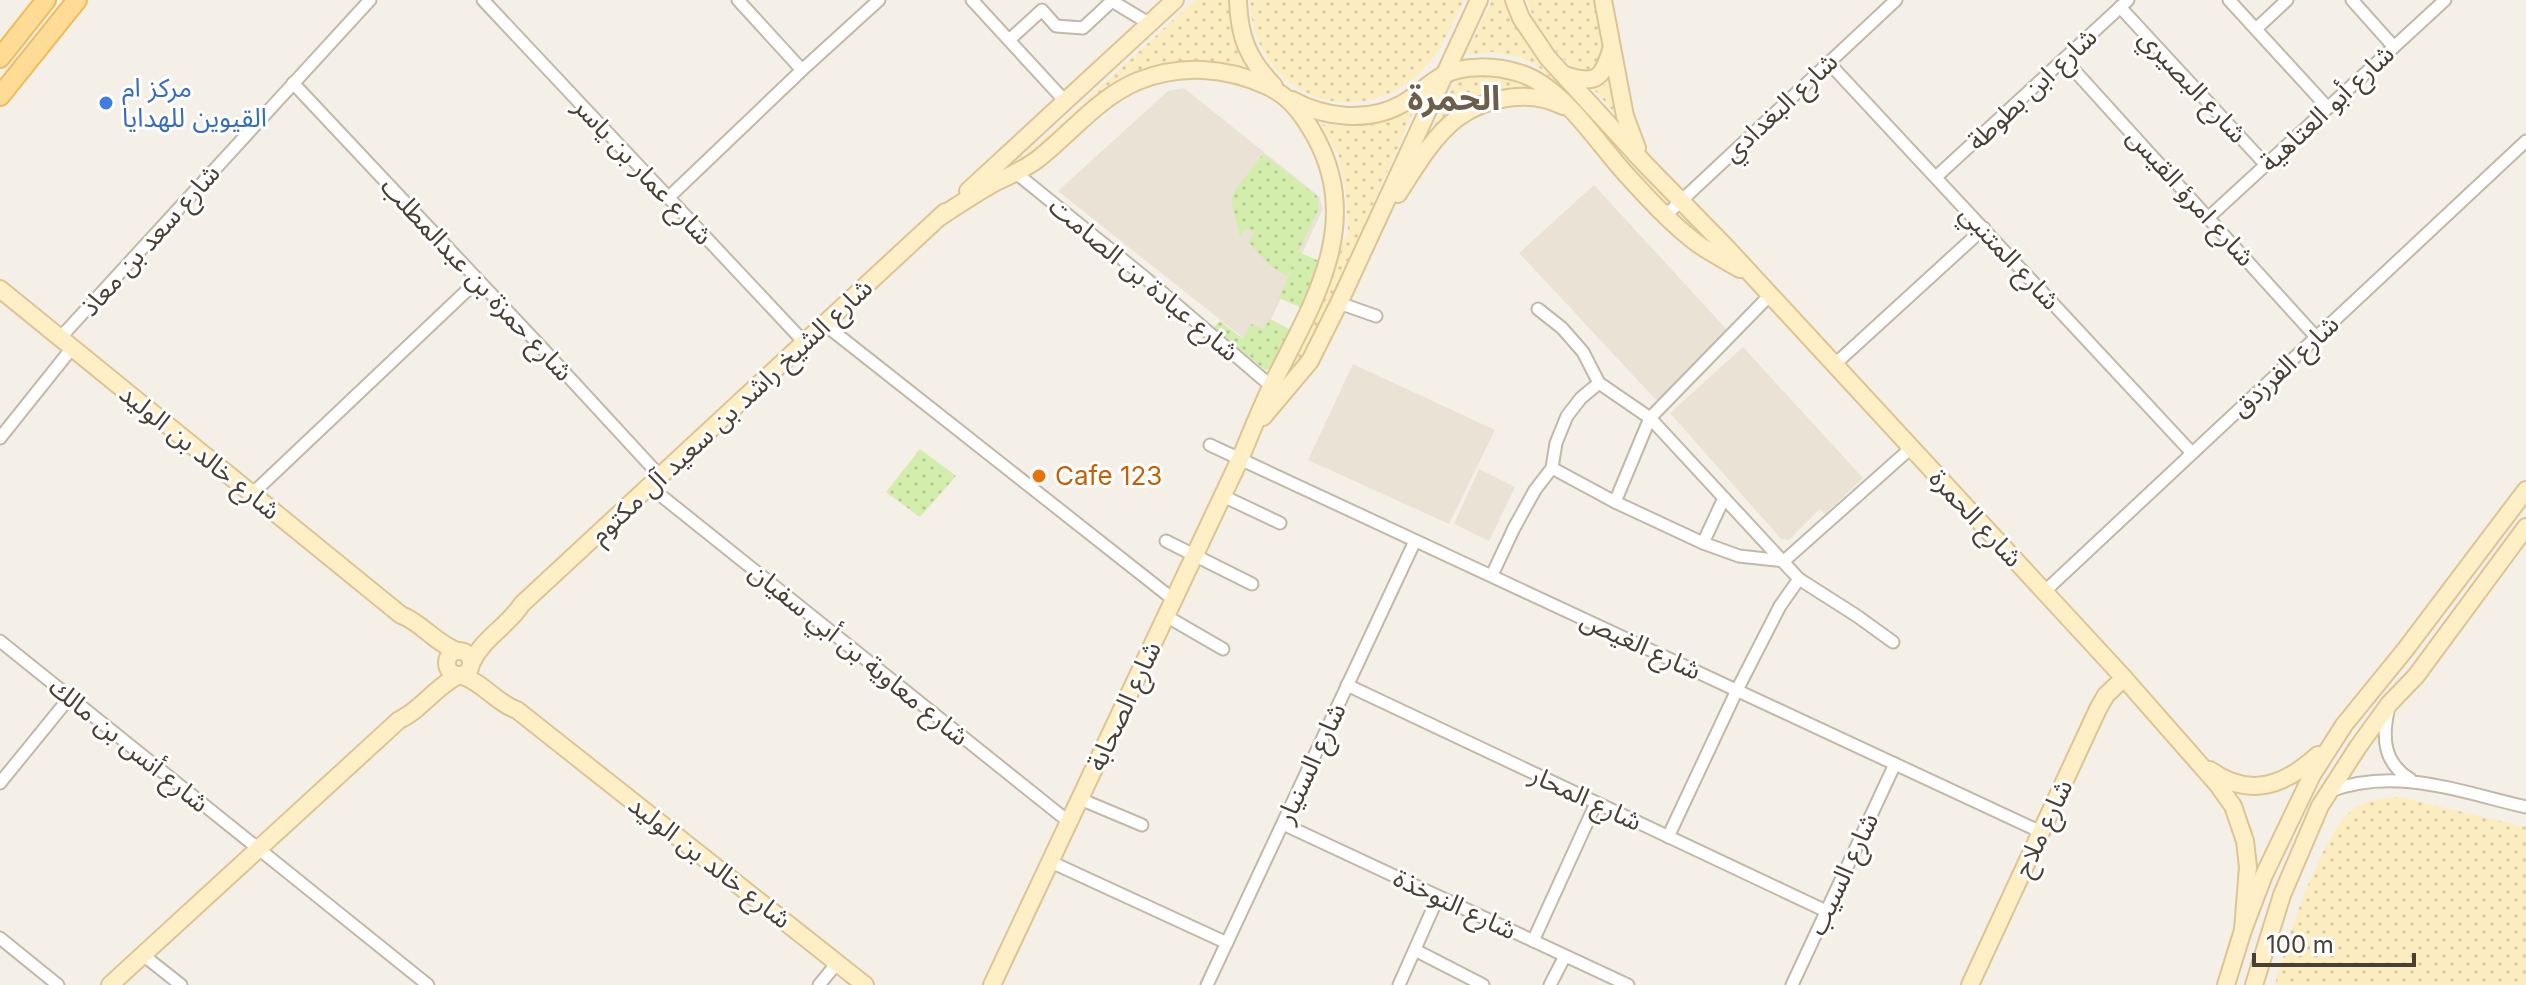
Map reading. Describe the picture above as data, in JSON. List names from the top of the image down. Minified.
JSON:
{"streets":{"street":["شارع البصيري","شارع ابن بطوطة","شارع البغدادي","شارع أبو العتاهية","شارع عمار بن ياسر","شارع امرؤ القيس","شارع سعد بن معاذ","شارع المتنبي","شارع حمزة بن عبدالمطلب","شارع عبادة بن الصامت","شارع الفرزدق","شارع الشيخ راشد بن سعيد آل مكتوم","شارع خالد بن الوليد","شارع الحمرة","شارع الغيص","شارع معاوية بن أبي سفيان","شارع الصحابة","شارع أنس بن مالك","شارع السنيار","شارع المحار","شارع ملاح","شارع السيب","شارع النوخذة"]},"crossings":[["شارع البصيري","شارع ابن بطوطة"],["شارع البصيري","شارع أبو العتاهية"],["شارع ابن بطوطة","شارع امرؤ القيس"],["شارع ابن بطوطة","شارع المتنبي"],["شارع البغدادي","شارع المتنبي"],["شارع البغدادي","شارع الحمرة"],["شارع أبو العتاهية","شارع امرؤ القيس"],["شارع عمار بن ياسر","شارع الشيخ راشد بن سعيد آل مكتوم"],["شارع امرؤ القيس","شارع الفرزدق"],["شارع سعد بن معاذ","شارع حمزة بن عبدالمطلب"],["شارع سعد بن معاذ","شارع خالد بن الوليد"],["شارع المتنبي","شارع الفرزدق"],["شارع حمزة بن عبدالمطلب","شارع الشيخ راشد بن سعيد آل مكتوم"],["شارع حمزة بن عبدالمطلب","شارع معاوية بن أبي سفيان"],["شارع عبادة بن الصامت","شارع الشيخ راشد بن سعيد آل مكتوم"],["شارع الفرزدق","شارع الحمرة"],["شارع الشيخ راشد بن سعيد آل مكتوم","شارع خالد بن الوليد"],["شارع الشيخ راشد بن سعيد آل مكتوم","شارع معاوية بن أبي سفيان"],["شارع الشيخ راشد بن سعيد آل مكتوم","شارع الصحابة"],["شارع الشيخ راشد بن سعيد آل مكتوم","شارع أنس بن مالك"],["شارع الحمرة","شارع ملاح"],["شارع الغيص","شارع الصحابة"],["شارع الغيص","شارع السنيار"],["شارع الغيص","شارع ملاح"],["شارع الغيص","شارع السيب"],["شارع معاوية بن أبي سفيان","شارع الصحابة"],["شارع السنيار","شارع المحار"],["شارع السنيار","شارع النوخذة"],["شارع المحار","شارع السيب"]],"districts":["الحمرة"],"places":["مركز ام القيوين للهدايا","Cafe 123"],"scale_bar":"100 m"}
